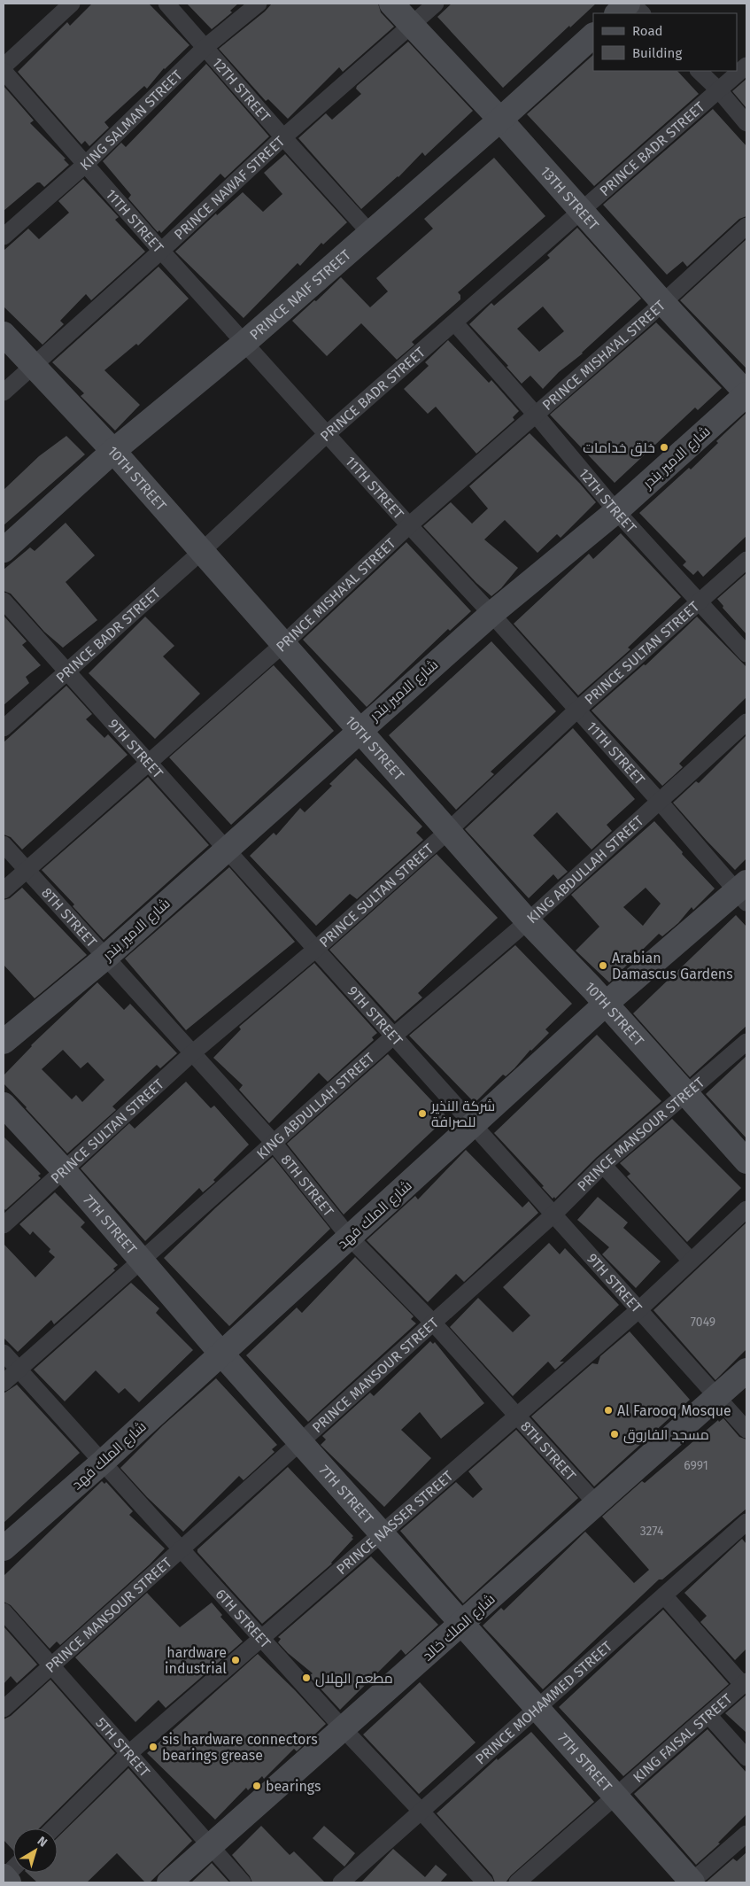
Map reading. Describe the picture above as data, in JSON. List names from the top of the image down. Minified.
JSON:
{"streets":{"street":["12TH STREET","KING SALMAN STREET","PRINCE BADR STREET","PRINCE NAWAF STREET","13TH STREET","11TH STREET","PRINCE NAIF STREET","PRINCE MISHA'AL STREET","شارع الامير بندر","10TH STREET","PRINCE SULTAN STREET","9TH STREET","KING ABDULLAH STREET","8TH STREET","PRINCE MANSOUR STREET","شارع الملك فهد","7TH STREET","PRINCE NASSER STREET","6TH STREET","شارع الملك خالد","PRINCE MOHAMMED STREET","KING FAISAL STREET","5TH STREET"]},"crossings":[["12TH STREET","KING SALMAN STREET"],["12TH STREET","PRINCE BADR STREET"],["12TH STREET","PRINCE NAWAF STREET"],["12TH STREET","PRINCE NAIF STREET"],["12TH STREET","PRINCE MISHA'AL STREET"],["12TH STREET","شارع الامير بندر"],["12TH STREET","PRINCE SULTAN STREET"],["KING SALMAN STREET","11TH STREET"],["PRINCE BADR STREET","13TH STREET"],["PRINCE BADR STREET","11TH STREET"],["PRINCE BADR STREET","10TH STREET"],["PRINCE BADR STREET","9TH STREET"],["PRINCE NAWAF STREET","13TH STREET"],["PRINCE NAWAF STREET","11TH STREET"],["PRINCE NAWAF STREET","10TH STREET"],["13TH STREET","PRINCE NAIF STREET"],["13TH STREET","PRINCE MISHA'AL STREET"],["13TH STREET","شارع الامير بندر"],["11TH STREET","PRINCE NAIF STREET"],["11TH STREET","PRINCE MISHA'AL STREET"],["11TH STREET","شارع الامير بندر"],["11TH STREET","PRINCE SULTAN STREET"],["11TH STREET","KING ABDULLAH STREET"],["11TH STREET","شارع الملك فهد"],["PRINCE NAIF STREET","10TH STREET"],["PRINCE MISHA'AL STREET","10TH STREET"],["PRINCE MISHA'AL STREET","9TH STREET"],["PRINCE MISHA'AL STREET","8TH STREET"],["شارع الامير بندر","10TH STREET"],["شارع الامير بندر","9TH STREET"],["شارع الامير بندر","8TH STREET"],["10TH STREET","PRINCE SULTAN STREET"],["10TH STREET","KING ABDULLAH STREET"],["10TH STREET","PRINCE MANSOUR STREET"],["10TH STREET","شارع الملك فهد"],["PRINCE SULTAN STREET","9TH STREET"],["PRINCE SULTAN STREET","8TH STREET"],["PRINCE SULTAN STREET","7TH STREET"],["9TH STREET","KING ABDULLAH STREET"],["9TH STREET","PRINCE MANSOUR STREET"],["9TH STREET","شارع الملك فهد"],["9TH STREET","PRINCE NASSER STREET"],["9TH STREET","شارع الملك خالد"],["KING ABDULLAH STREET","8TH STREET"],["KING ABDULLAH STREET","7TH STREET"],["KING ABDULLAH STREET","6TH STREET"],["8TH STREET","PRINCE MANSOUR STREET"],["8TH STREET","شارع الملك فهد"],["8TH STREET","PRINCE NASSER STREET"],["8TH STREET","شارع الملك خالد"],["PRINCE MANSOUR STREET","7TH STREET"],["PRINCE MANSOUR STREET","6TH STREET"],["PRINCE MANSOUR STREET","5TH STREET"],["شارع الملك فهد","7TH STREET"],["شارع الملك فهد","6TH STREET"],["7TH STREET","PRINCE NASSER STREET"],["7TH STREET","شارع الملك خالد"],["7TH STREET","PRINCE MOHAMMED STREET"],["7TH STREET","KING FAISAL STREET"],["PRINCE NASSER STREET","6TH STREET"],["PRINCE NASSER STREET","5TH STREET"],["6TH STREET","شارع الملك خالد"],["6TH STREET","PRINCE MOHAMMED STREET"],["شارع الملك خالد","5TH STREET"]],"places":["خلق خدامات","Arabian Damascus Gardens","شركة النذير للصرافة","Al Farooq Mosque","مسجد الفاروق","hardware industrial","مطعم الهلال","sis hardware connectors bearings grease","bearings"],"house_numbers":["7049","6991","3274"],"legend":["Road","Building"],"north":"top right"}
